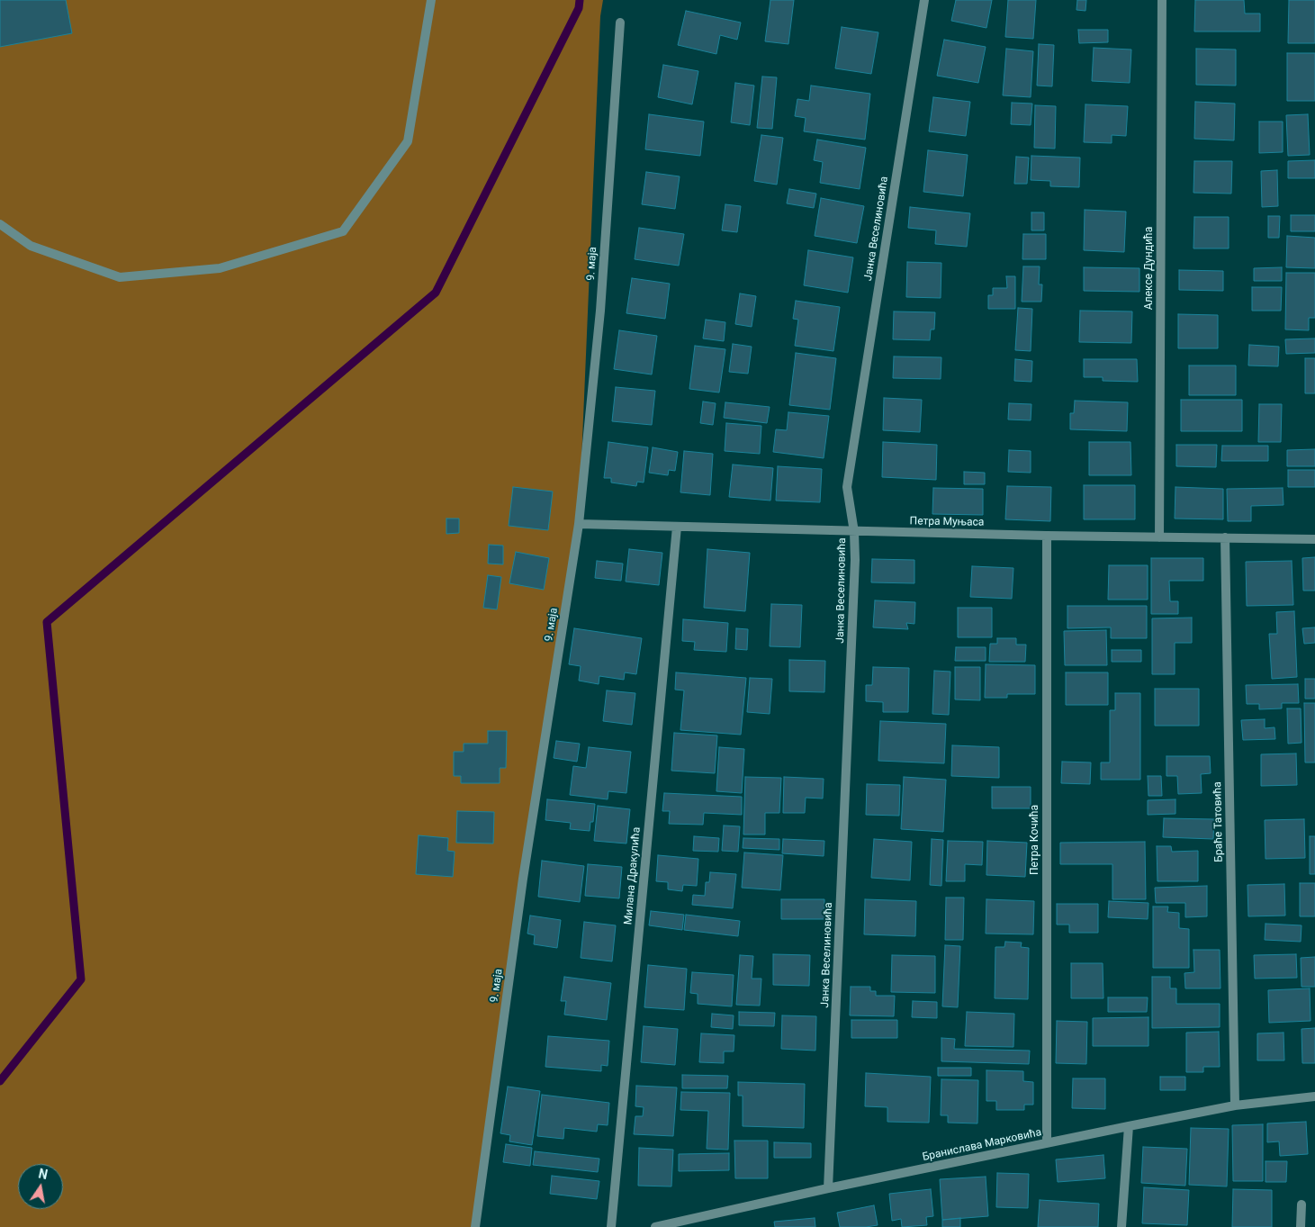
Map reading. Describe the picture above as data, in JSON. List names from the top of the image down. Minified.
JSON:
{"streets":{"street":["Јанка Веселиновића","9. маја","Алексе Дундића","Петра Муњаса","Браће Татовића","Петра Кочића","Милана Дракулића","Бранислава Марковића"]},"crossings":[["Јанка Веселиновића","Петра Муњаса"],["Јанка Веселиновића","Бранислава Марковића"],["9. маја","Петра Муњаса"],["Алексе Дундића","Петра Муњаса"],["Петра Муњаса","Браће Татовића"],["Петра Муњаса","Петра Кочића"],["Петра Муњаса","Милана Дракулића"],["Браће Татовића","Бранислава Марковића"],["Петра Кочића","Бранислава Марковића"]],"north":"top"}
